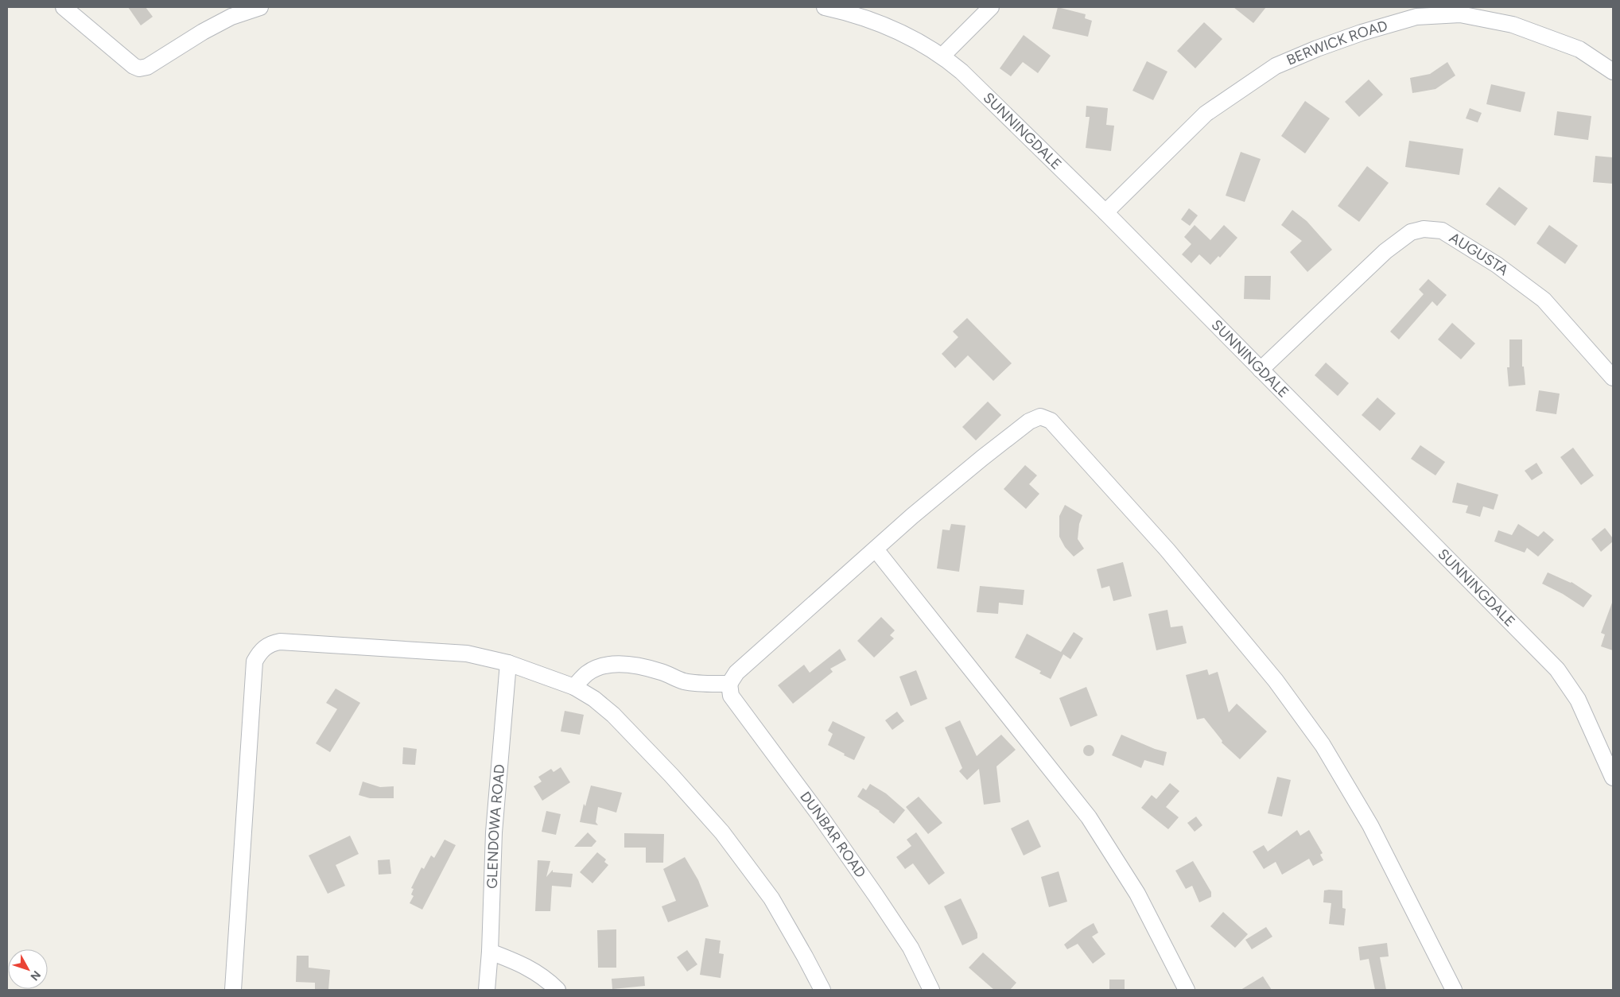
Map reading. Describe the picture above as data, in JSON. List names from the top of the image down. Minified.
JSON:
{"streets":{"street":["BERWICK ROAD","SUNNINGDALE","AUGUSTA","GLENDOWA ROAD","DUNBAR ROAD"]},"crossings":[["BERWICK ROAD","SUNNINGDALE"],["SUNNINGDALE","AUGUSTA"]],"north":"bottom right"}
